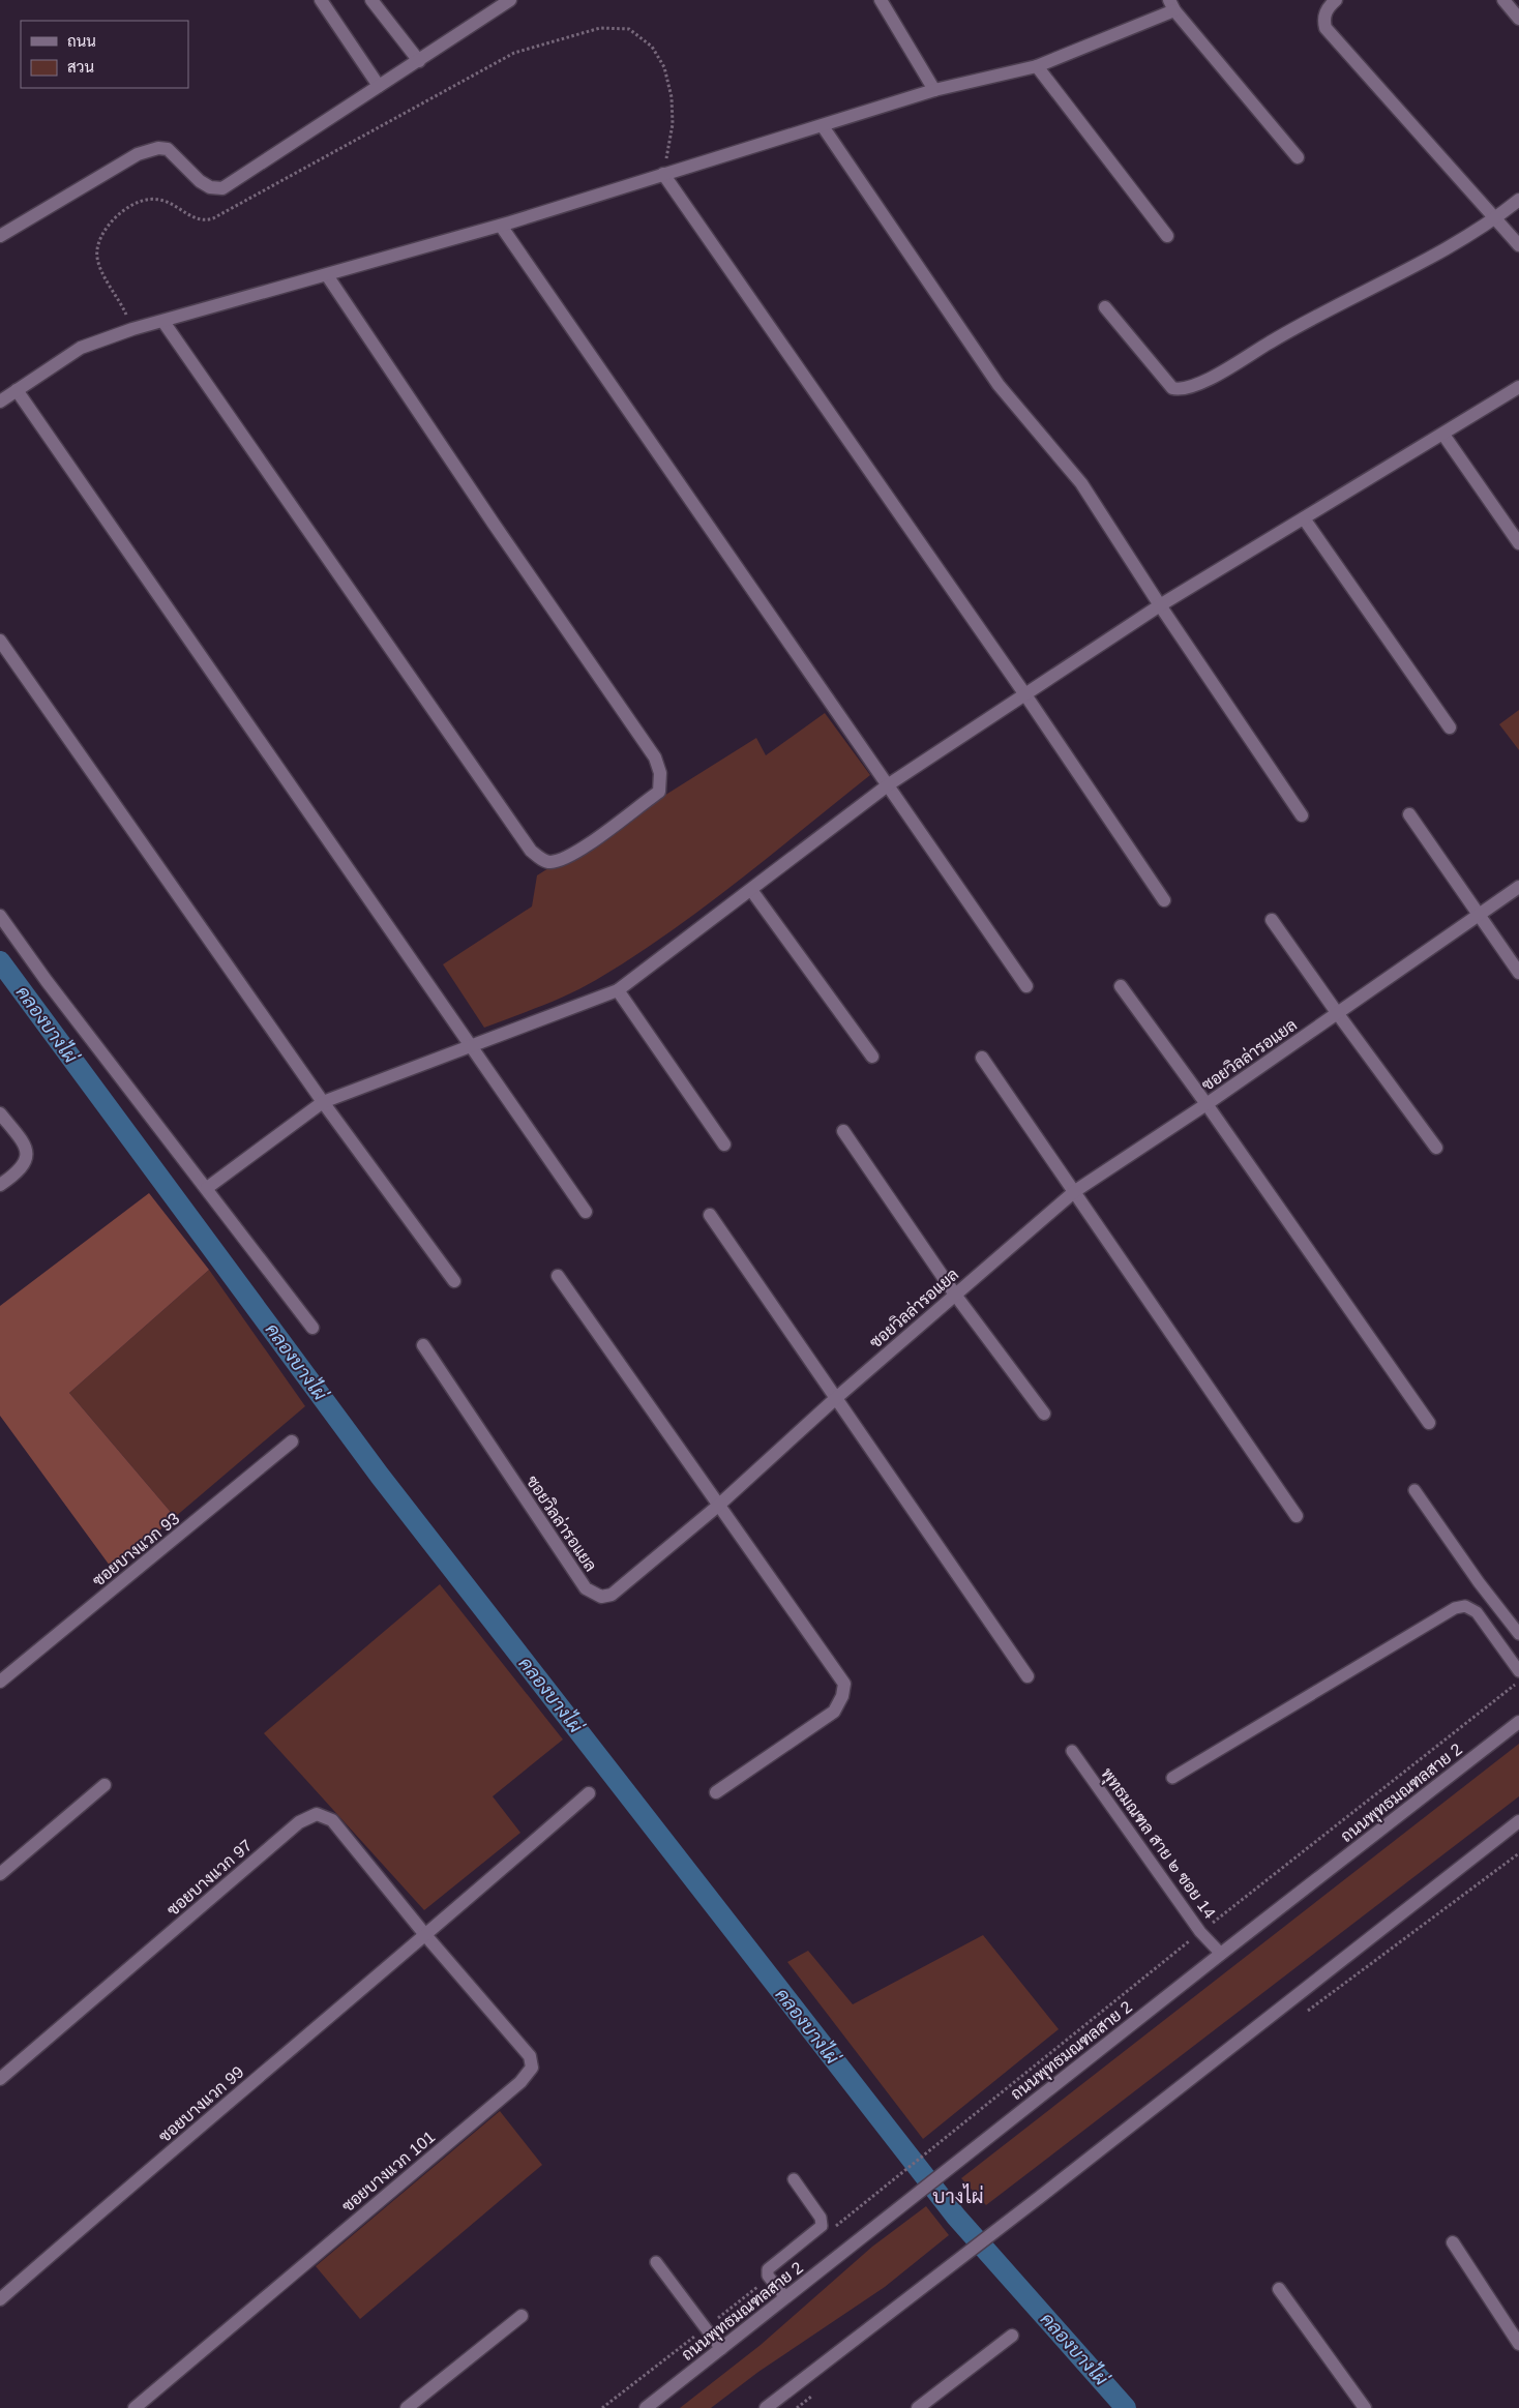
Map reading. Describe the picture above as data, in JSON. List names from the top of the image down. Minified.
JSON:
{"streets":{"street":["ซอยวิลล่ารอแยล","ซอยบางแวก 93","ถนนพุทธมณฑลสาย 2","ซอยบางแวก 97","ซอยบางแวก 99","ซอยบางแวก 101"],"lane":["พุทธมณฑล สาย ๒ ซอย 14"]},"crossings":[["ถนนพุทธมณฑลสาย 2","พุทธมณฑล สาย ๒ ซอย 14"],["ซอยบางแวก 97","ซอยบางแวก 99"],["ซอยบางแวก 97","ซอยบางแวก 101"],["ซอยบางแวก 99","ซอยบางแวก 101"]],"districts":["บางไผ่"],"water":["คลองบางไผ่"],"legend":["ถนน","สวน"]}
